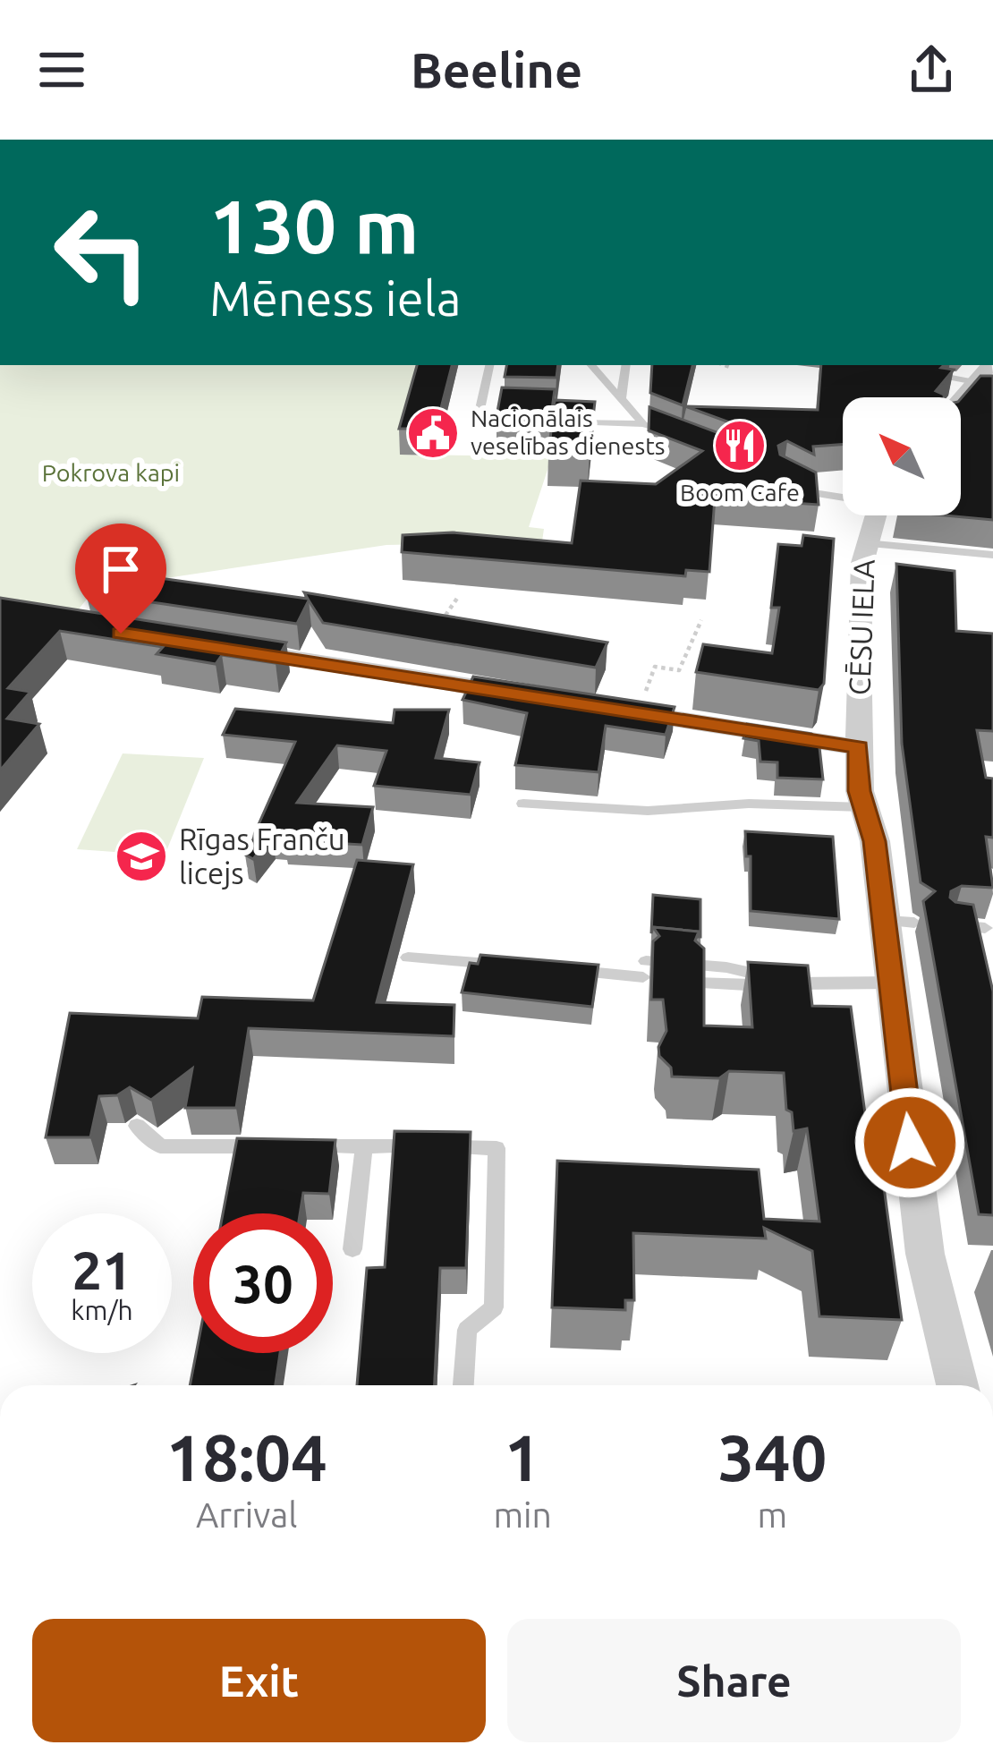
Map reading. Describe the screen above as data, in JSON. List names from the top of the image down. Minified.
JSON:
{"streets":{"street":["CĒSU IELA"]},"parks":["Pokrova kapi"],"places":{"public building":["Nacionālais veselības dienests"],"restaurant":["Boom Cafe"],"school or university":["Rīgas Franču licejs"]},"north":"top left","page":{"header":"Beeline","turn":["130 m","Mēness iela"],"speed":"21 km/h","limit":"30","eta":["18:04","Arrival","1","min","340","m"],"buttons":["Exit","Share"]}}
